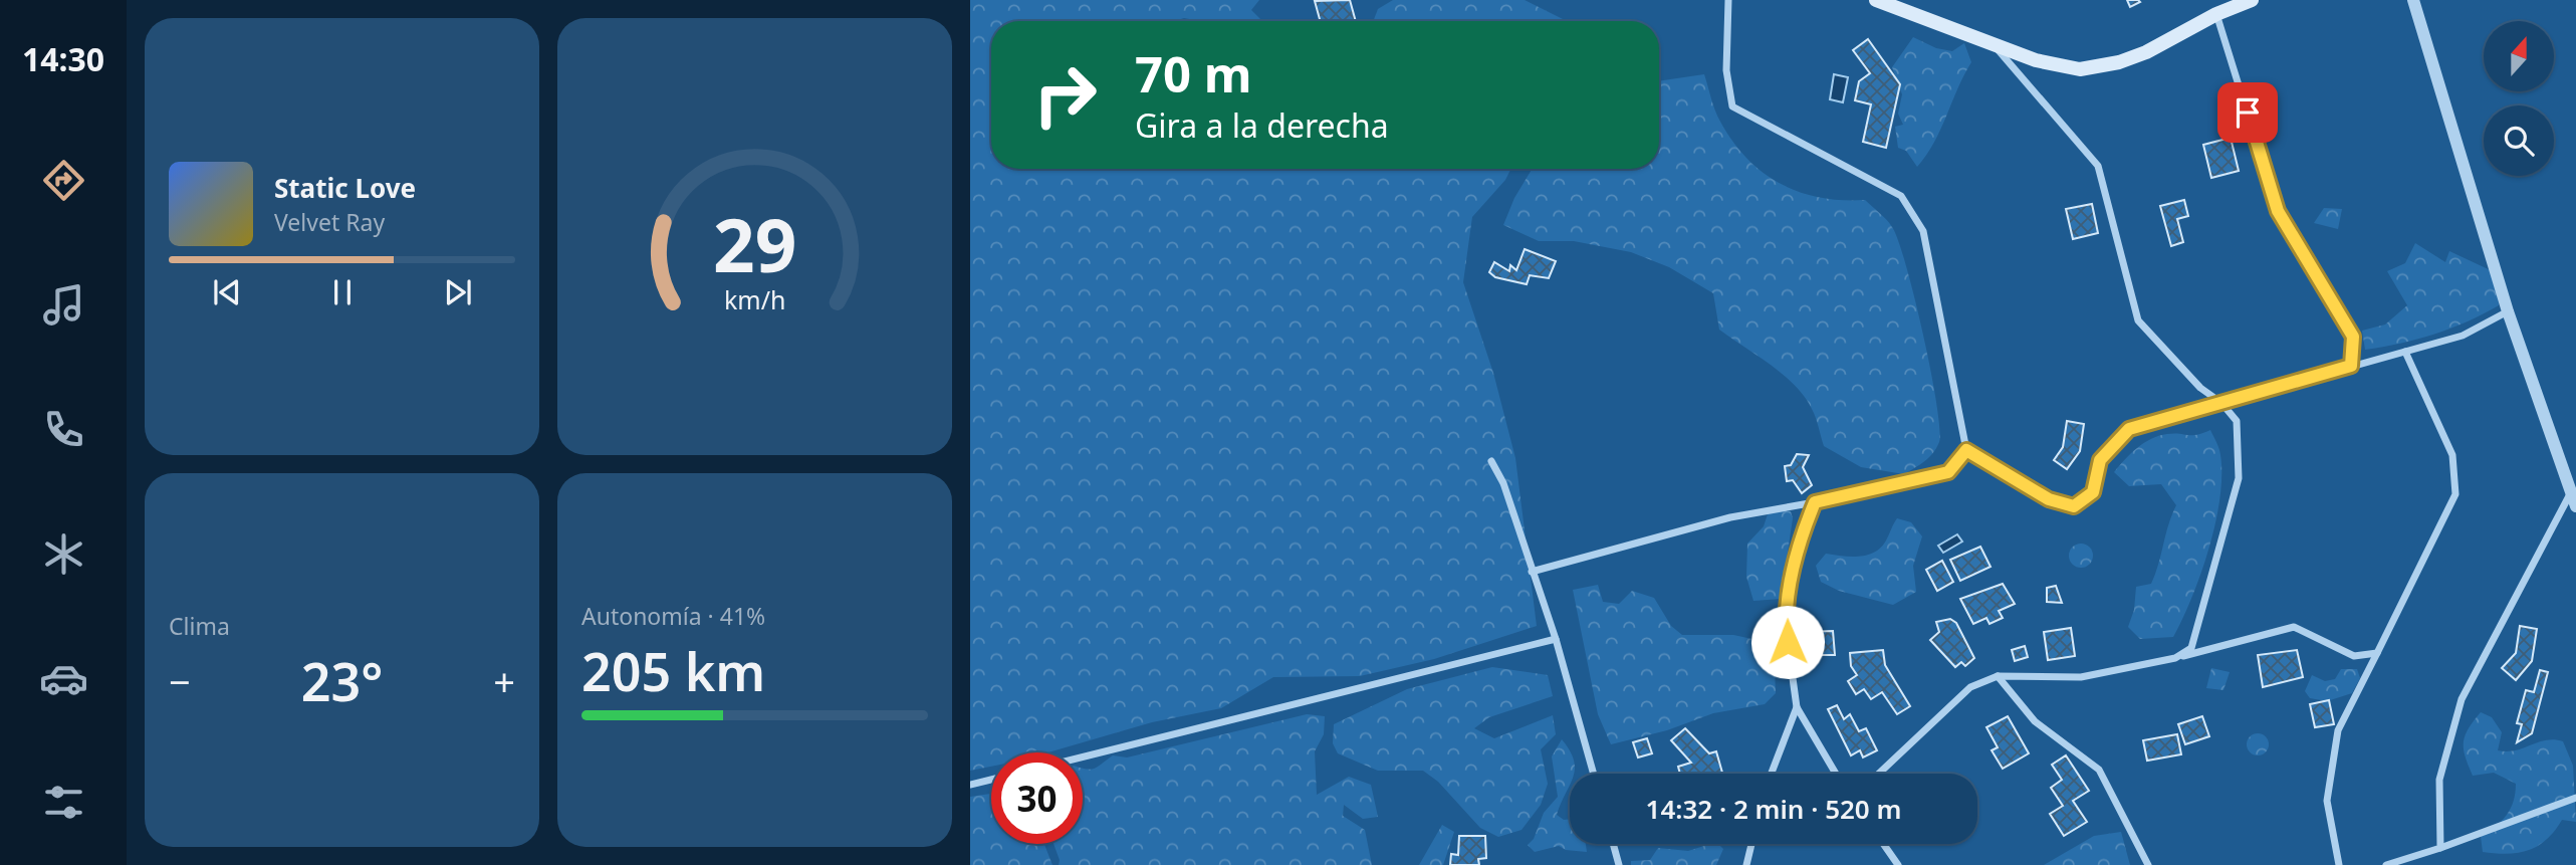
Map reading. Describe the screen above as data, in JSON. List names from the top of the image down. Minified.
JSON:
{"north":"top","page":{"tabs":"14:30","turn":["70 m","Gira a la derecha"],"song":["Static Love","Velvet Ray"],"tile":["Clima",["Autonomía · 41%","205 km"]],"heat":["−","23°","+"],"limit":"30","trip":"14:32 · 2 min · 520 m","gauge":["29","km/h"]}}
